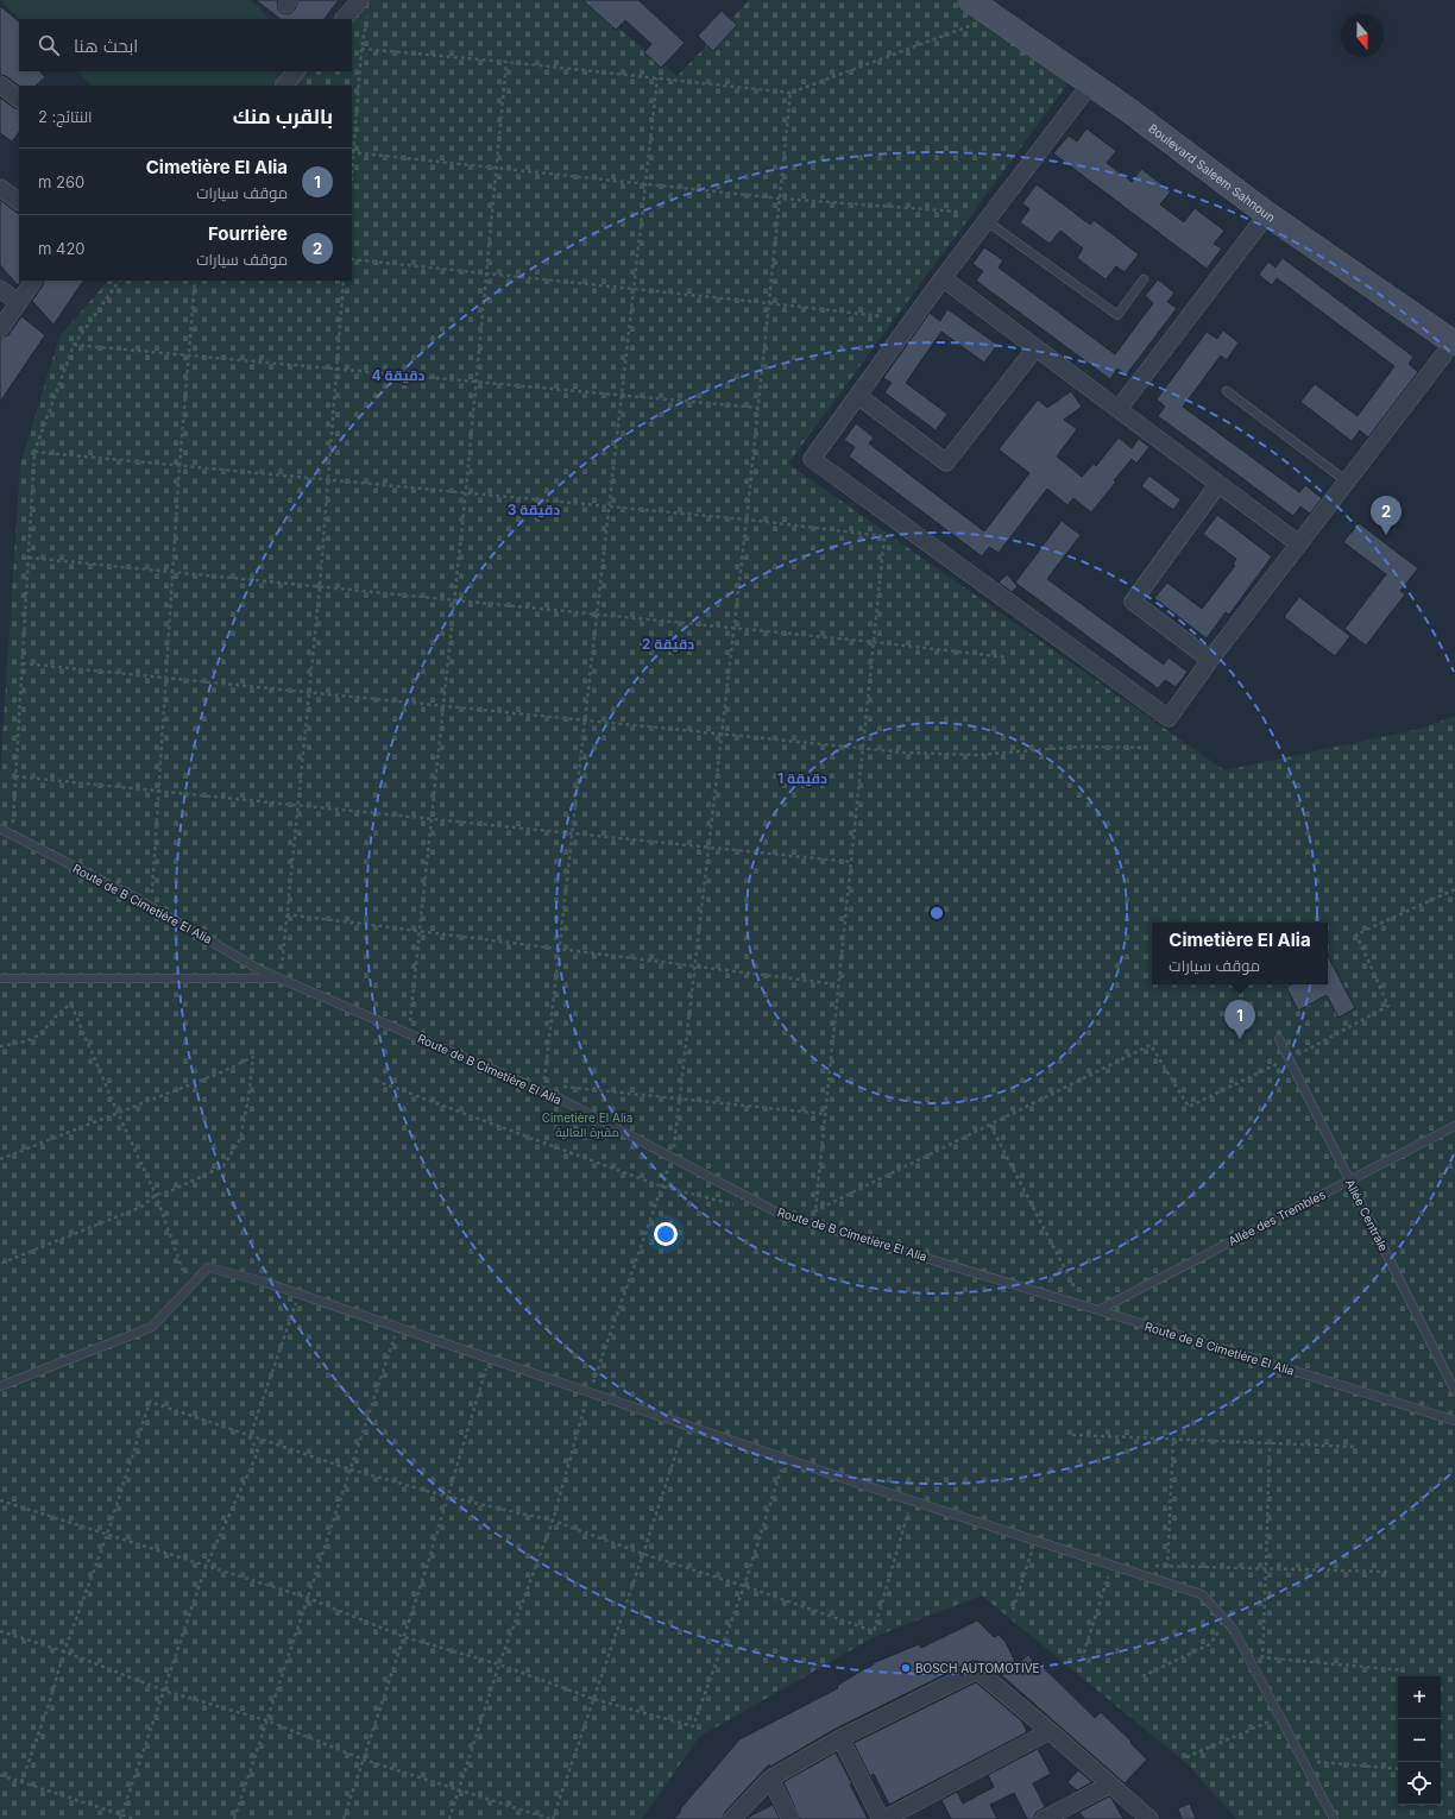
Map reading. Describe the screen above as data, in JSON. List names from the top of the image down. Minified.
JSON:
{"streets":{"street":["Boulevard Saleem Sahnoun"],"lane":["Route de B Cimetière El Alia","Allée Centrale","Allée des Trembles"]},"crossings":[["Route de B Cimetière El Alia","Allée des Trembles"],["Allée Centrale","Allée des Trembles"]],"parks":["Cimetière El Alia مقبرة العالية"],"places":["BOSCH AUTOMOTIVE"],"north":"bottom","page":{"search":"ابحث هنا","heading":["بالقرب منك","النتائج: 2"],"list":[{"mark":"1","name":"Cimetière El Alia","note":"موقف سيارات","value":"260 m"},{"mark":"2","name":"Fourrière","note":"موقف سيارات","value":"420 m"}],"pins":["2","1"],"popup":["Cimetière El Alia","موقف سيارات"],"map_buttons":["+","−"]},"rings":["4 دقيقة","3 دقيقة","2 دقيقة","1 دقيقة"]}
